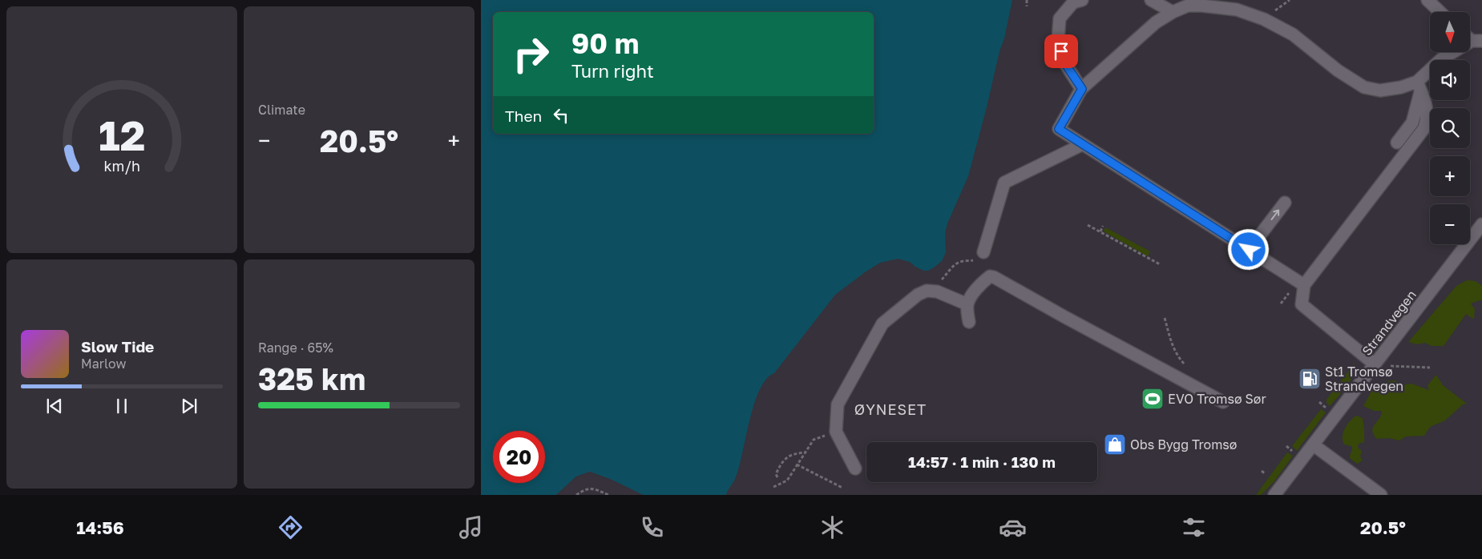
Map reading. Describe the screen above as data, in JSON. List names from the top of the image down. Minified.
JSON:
{"streets":{"street":["Strandvegen"]},"districts":["ØYNESET"],"places":{"fuel station":["St1 Tromsø Strandvegen"],"sports":["EVO Tromsø Sør"],"shop":["Obs Bygg Tromsø"]},"north":"bottom","page":{"tile":["Climate",["Range · 65%","325 km"]],"map_buttons":["+","−"],"turn":["90 m","Turn right"],"then":"Then","heat":["−","20.5°","+"],"song":["Slow Tide","Marlow"],"limit":"20","trip":"14:57 · 1 min · 130 m","tabs":["14:56","20.5°"],"gauge":["12","km/h"]}}
